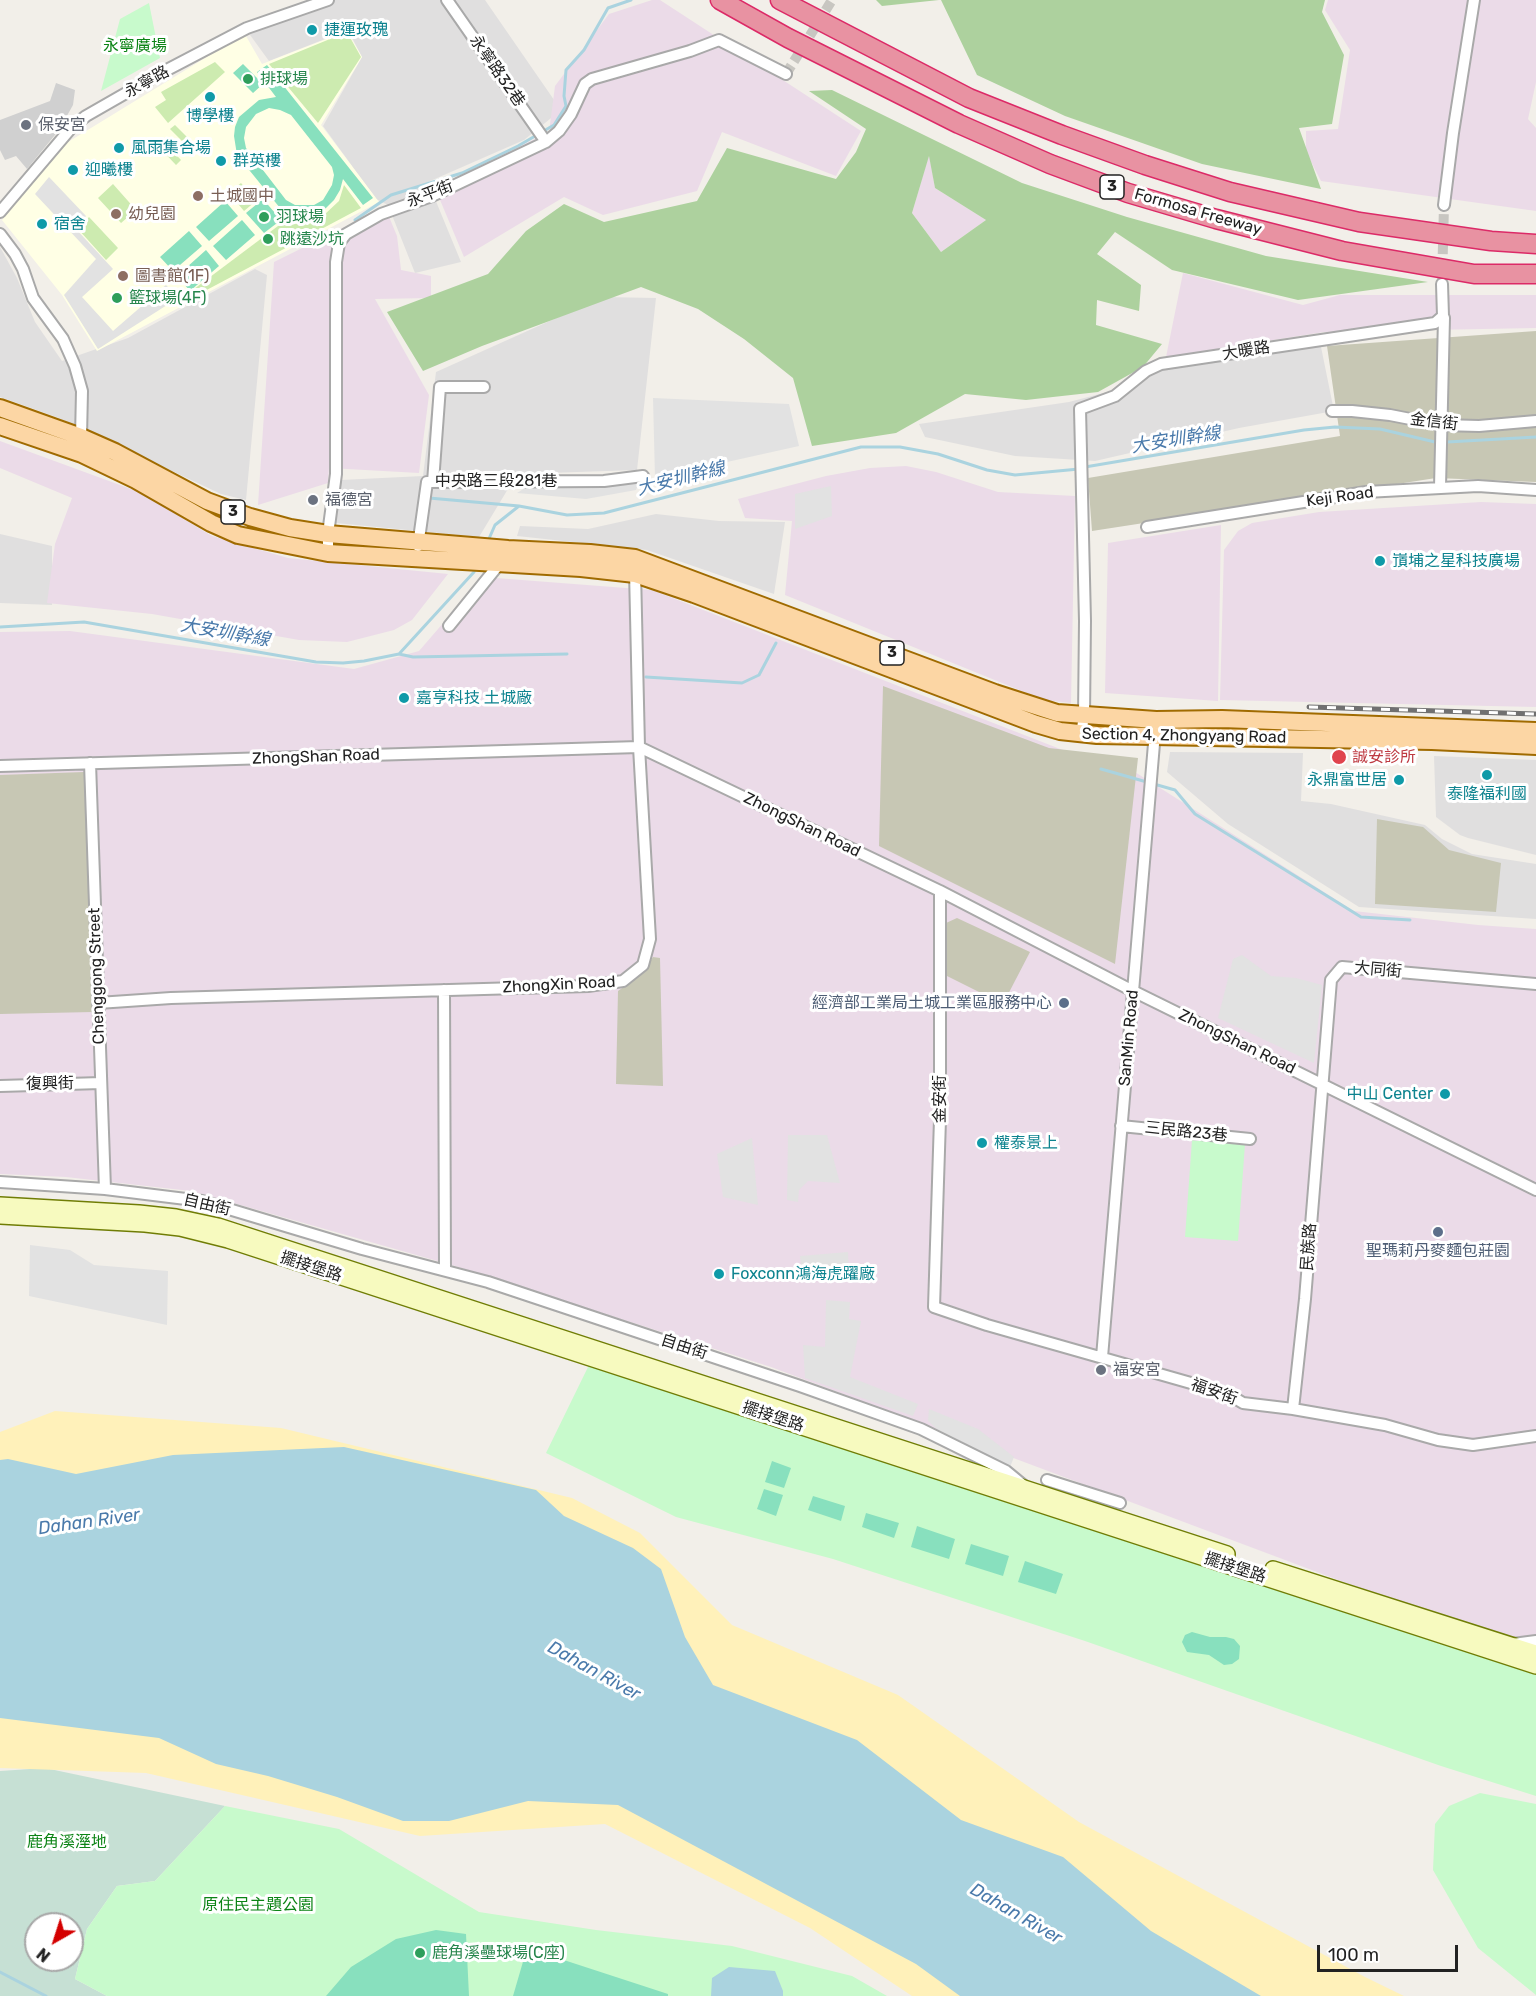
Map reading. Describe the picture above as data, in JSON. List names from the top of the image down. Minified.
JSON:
{"streets":{"highway":["3","Formosa Freeway"],"main road":["Section 4, Zhongyang Road"],"street":["永寧路32巷","永寧路","永平街","大暖路","金信街","中央路三段281巷","Keji Road","ZhongShan Road","大同街","Chenggong Street","ZhongXin Road","SanMin Road","復興街","金安街","三民路23巷","自由街","民族路","擺接堡路","福安街"]},"crossings":[["永寧路32巷","永平街"],["3","永平街"],["3","中央路三段281巷"],["3","Section 4, Zhongyang Road"],["大暖路","Section 4, Zhongyang Road"],["Section 4, Zhongyang Road","ZhongXin Road"],["Section 4, Zhongyang Road","SanMin Road"],["ZhongShan Road","大同街"],["ZhongShan Road","Chenggong Street"],["ZhongShan Road","ZhongXin Road"],["ZhongShan Road","SanMin Road"],["ZhongShan Road","金安街"],["ZhongShan Road","民族路"],["大同街","民族路"],["Chenggong Street","ZhongXin Road"],["Chenggong Street","復興街"],["Chenggong Street","自由街"],["SanMin Road","三民路23巷"],["SanMin Road","福安街"],["金安街","福安街"],["自由街","擺接堡路"],["民族路","福安街"]],"water":["大安圳幹線","Dahan River"],"parks":["永寧廣場","鹿角溪溼地","原住民主題公園"],"places":["捷運玫瑰","排球場","博學樓","保安宮","風雨集合場","群英樓","迎曦樓","土城國中","幼兒園","羽球場","宿舍","跳遠沙坑","圖書館(1F)","籃球場(4F)","福德宮","嵿埔之星科技廣場","嘉亨科技 土城廠","誠安診所","泰隆福利國","永鼎富世居","經濟部工業局土城工業區服務中心","中山 Center","權泰景上","聖瑪莉丹麥麵包莊園","Foxconn鴻海虎躍廠","福安宮","鹿角溪壘球場(C座)"],"scale_bar":"100 m","north":"bottom left"}
